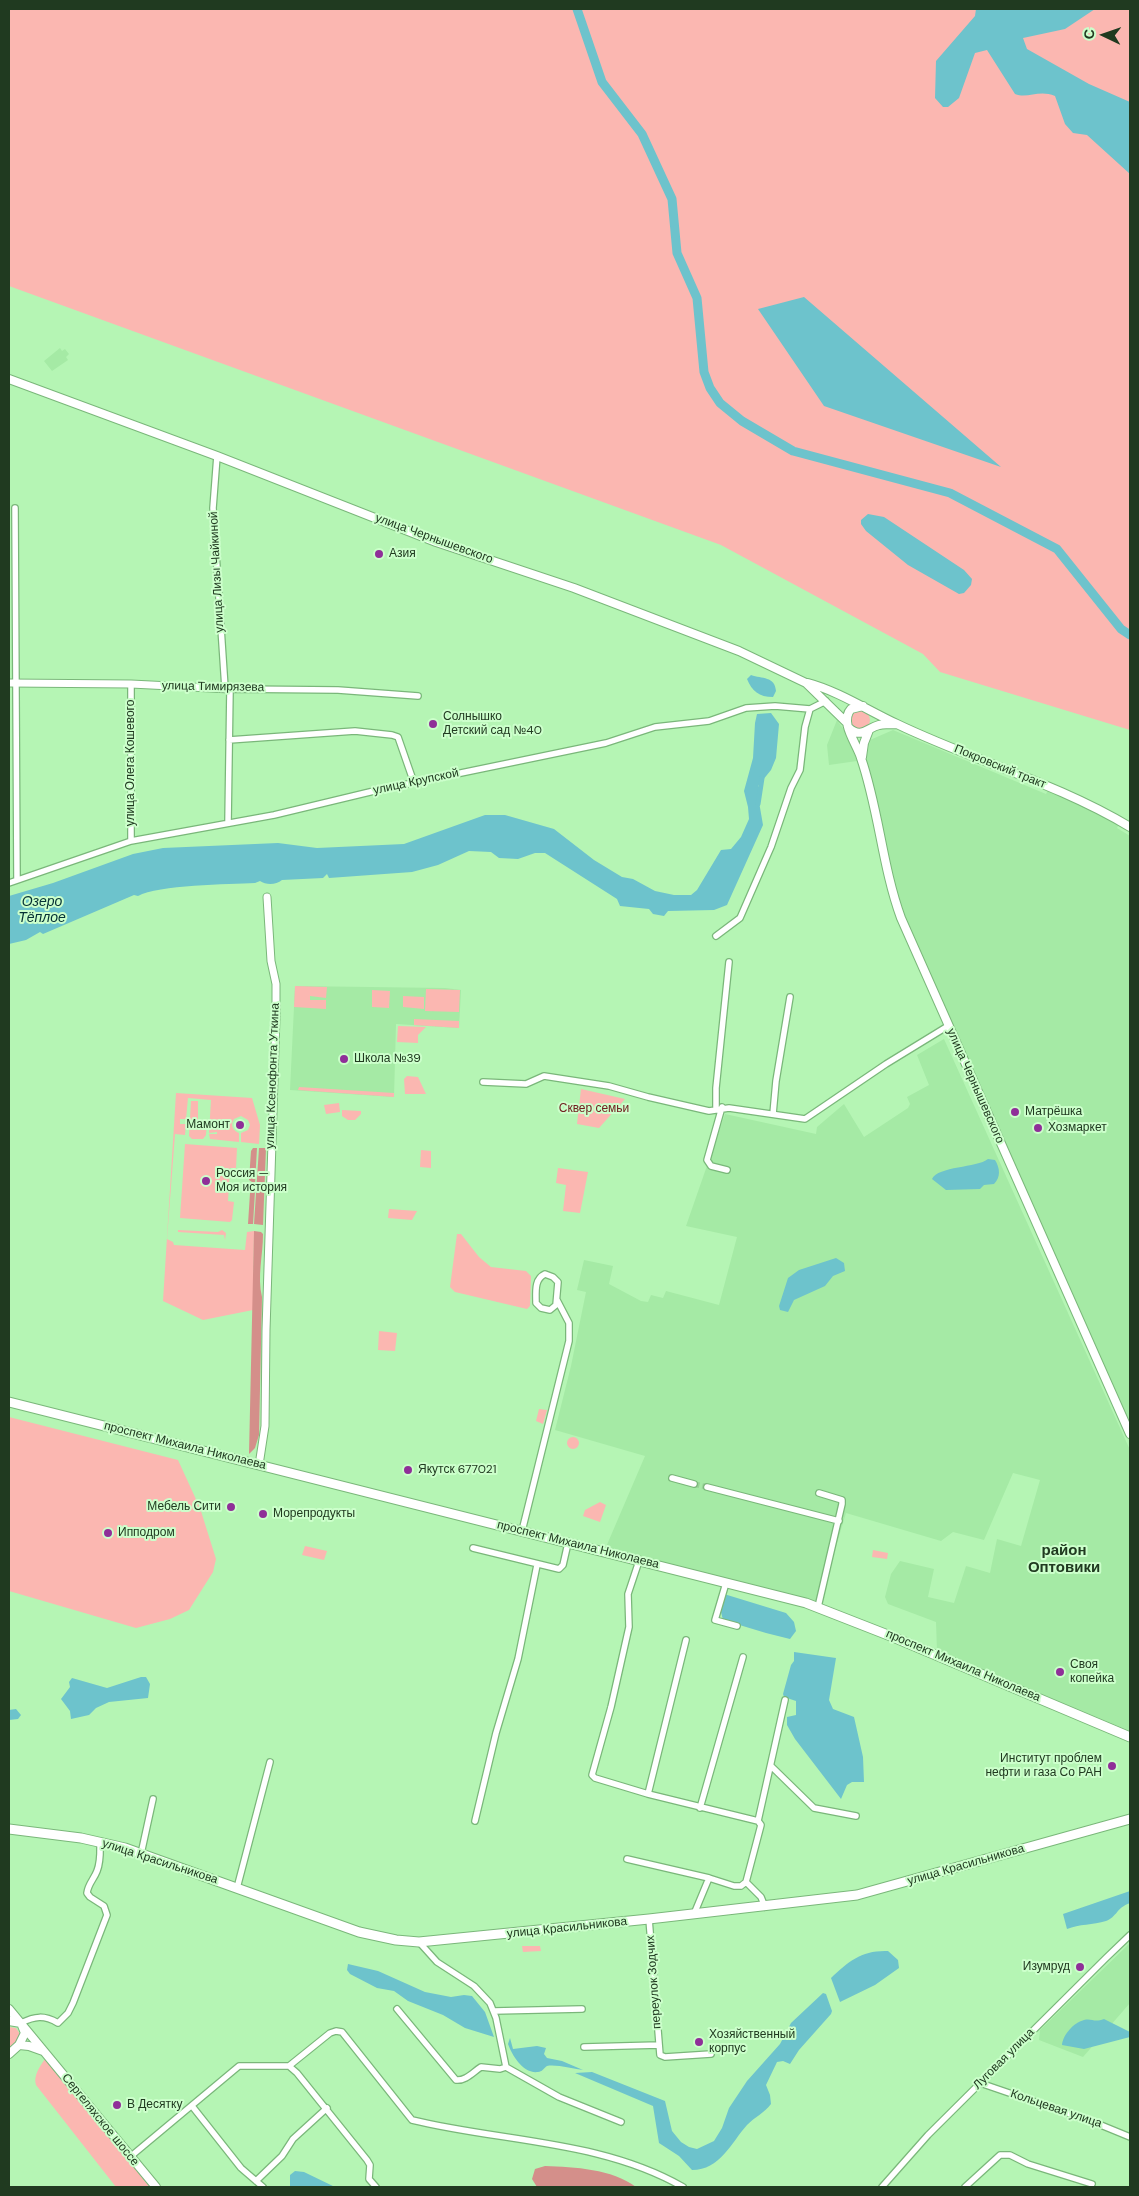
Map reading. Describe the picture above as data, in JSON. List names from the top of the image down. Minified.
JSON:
{"streets":{"main road":["улица Чернышевского","Покровский тракт","проспект Михаила Николаева","улица Красильникова","Сергеляхское шоссе"],"street":["улица Лизы Чайкиной","улица Тимирязева","улица Олега Кошевого","улица Крупской","улица Ксенофонта Уткина","переулок Зодчих","Луговая улица","Кольцевая улица"]},"crossings":[["улица Чернышевского","улица Лизы Чайкиной"],["улица Чернышевского","Покровский тракт"],["улица Лизы Чайкиной","улица Тимирязева"],["улица Лизы Чайкиной","улица Крупской"],["улица Тимирязева","улица Олега Кошевого"],["улица Олега Кошевого","улица Крупской"],["улица Ксенофонта Уткина","проспект Михаила Николаева"],["улица Красильникова","переулок Зодчих"],["Луговая улица","Кольцевая улица"]],"districts":["район Оптовики"],"water":["Озеро Тёплое"],"parks":["Сквер семьи"],"places":["Азия","Солнышко Детский сад №40","Школа №39","Матрёшка","Мамонт","Хозмаркет","Россия — Моя история","Якутск 677021","Мебель Сити","Морепродукты","Ипподром","Своя копейка","Институт проблем нефти и газа Со РАН","Изумруд","Хозяйственный корпус","В Десятку"],"north":"left"}
